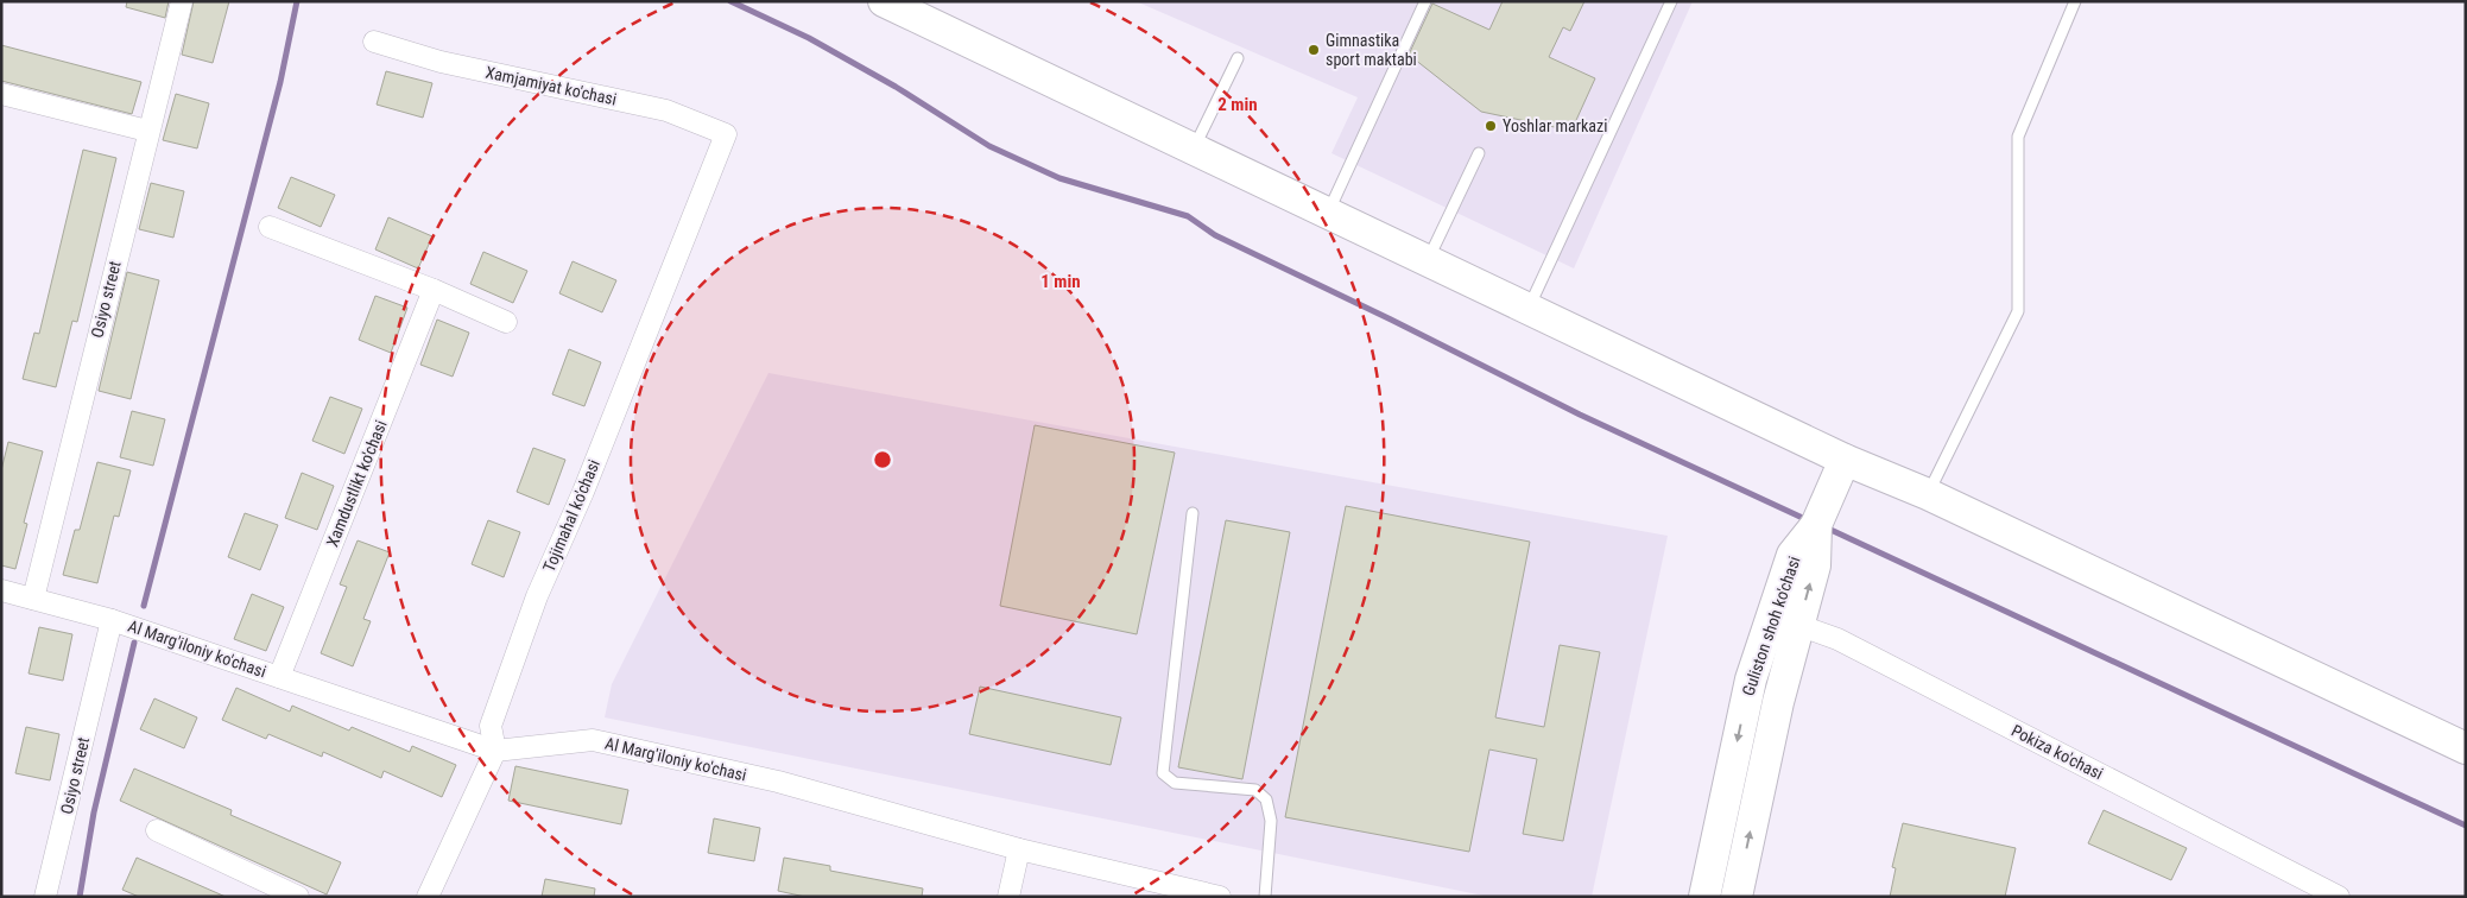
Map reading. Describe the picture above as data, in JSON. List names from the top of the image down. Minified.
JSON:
{"streets":{"main road":["Guliston shoh ko'chasi"],"street":["Xamjamiyat ko'chasi","Osiyo street","Xamdustlikt ko'chasi","Tojimahal ko'chasi","Al Marg'iloniy ko'chasi","Pokiza ko'chasi"]},"crossings":[["Xamjamiyat ko'chasi","Tojimahal ko'chasi"],["Osiyo street","Al Marg'iloniy ko'chasi"],["Xamdustlikt ko'chasi","Al Marg'iloniy ko'chasi"],["Tojimahal ko'chasi","Al Marg'iloniy ko'chasi"],["Guliston shoh ko'chasi","Pokiza ko'chasi"]],"places":["Gimnastika sport maktabi","Yoshlar markazi"],"rings":["2 min","1 min"]}
